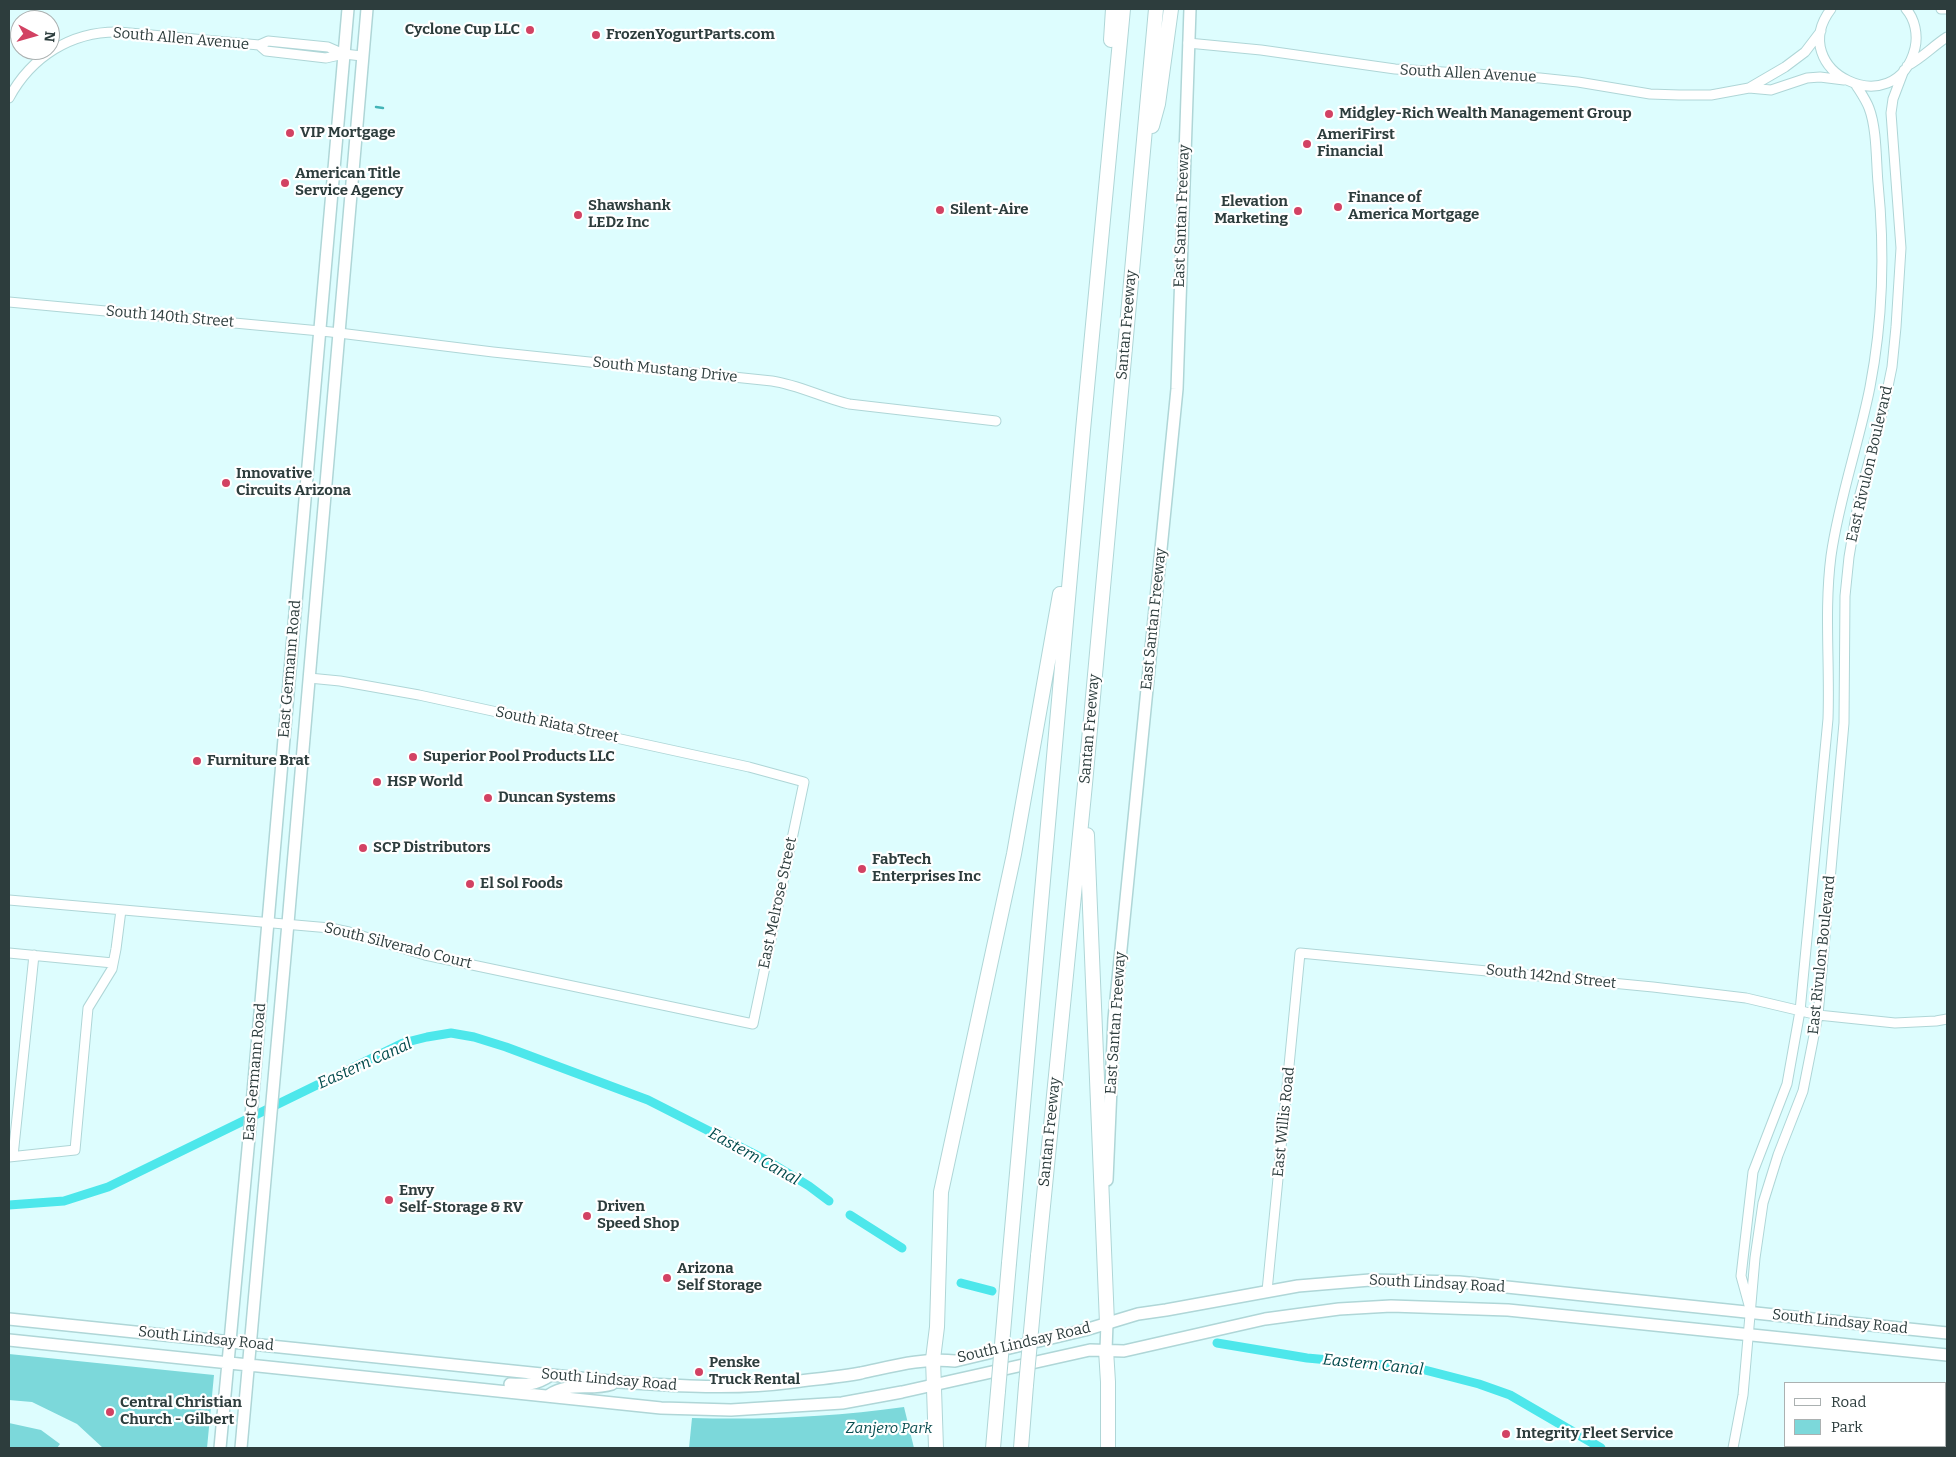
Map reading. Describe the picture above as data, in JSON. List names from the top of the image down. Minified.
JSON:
{"streets":{"highway":["Santan Freeway"],"main road":["East Santan Freeway","East Germann Road","South Lindsay Road"],"street":["South Allen Avenue","South 140th Street","South Mustang Drive","East Rivulon Boulevard","South Riata Street","East Melrose Street","South Silverado Court","South 142nd Street","East Willis Road"]},"crossings":[["South Allen Avenue","East Santan Freeway"],["South Allen Avenue","East Germann Road"],["South 140th Street","South Mustang Drive"],["South 140th Street","East Germann Road"],["South Mustang Drive","East Germann Road"],["East Rivulon Boulevard","South 142nd Street"],["East Rivulon Boulevard","South Lindsay Road"],["East Germann Road","South Riata Street"],["East Germann Road","South Silverado Court"],["East Germann Road","South Lindsay Road"],["South Riata Street","East Melrose Street"],["East Melrose Street","South Silverado Court"],["South 142nd Street","East Willis Road"],["East Willis Road","South Lindsay Road"]],"water":["Eastern Canal"],"parks":["Zanjero Park"],"places":["Cyclone Cup LLC","FrozenYogurtParts.com","Midgley-Rich Wealth Management Group","VIP Mortgage","AmeriFirst Financial","American Title Service Agency","Finance of America Mortgage","Silent-Aire","Elevation Marketing","Shawshank LEDz Inc","Innovative Circuits Arizona","Superior Pool Products LLC","Furniture Brat","HSP World","Duncan Systems","SCP Distributors","FabTech Enterprises Inc","El Sol Foods","Envy Self-Storage & RV","Driven Speed Shop","Arizona Self Storage","Penske Truck Rental","Central Christian Church - Gilbert","Integrity Fleet Service"],"legend":["Road","Park"],"north":"right"}
